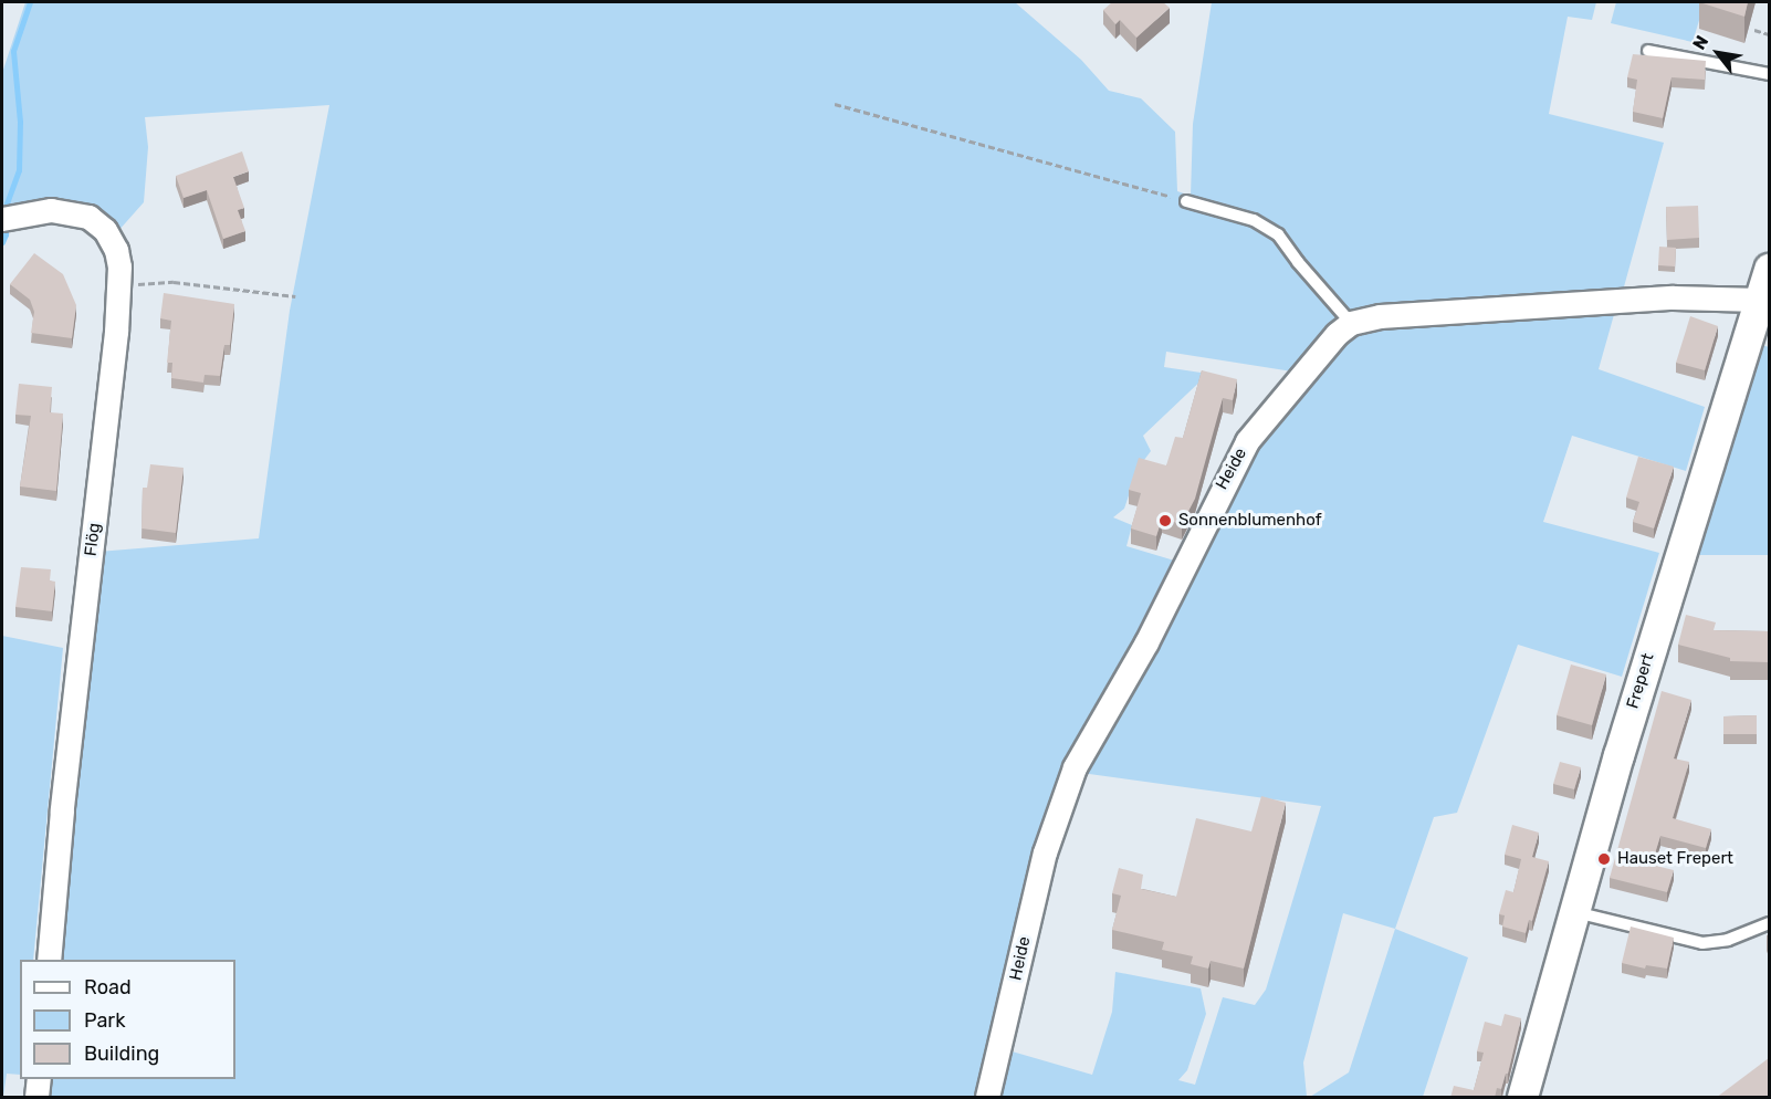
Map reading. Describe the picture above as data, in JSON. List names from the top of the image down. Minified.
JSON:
{"streets":{"street":["Heide","Flög","Frepert"]},"places":["Sonnenblumenhof","Hauset Frepert"],"legend":["Road","Park","Building"],"north":"top left"}
